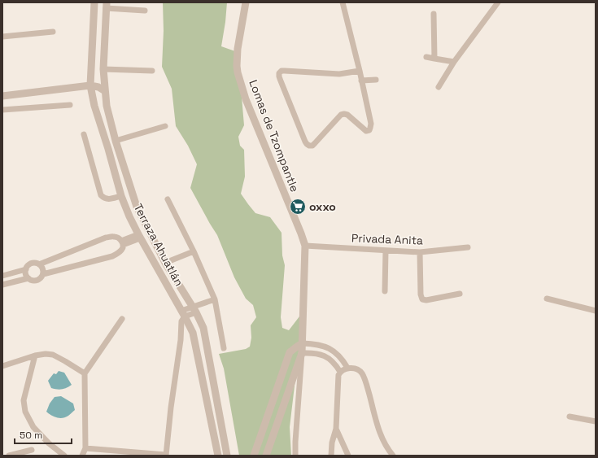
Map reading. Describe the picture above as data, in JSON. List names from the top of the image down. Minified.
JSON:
{"streets":{"street":["Lomas de Tzompantle","Privada Anita","Terraza Ahuatlán"]},"crossings":[["Lomas de Tzompantle","Privada Anita"]],"places":{"supermarket":["oxxo"]},"scale_bar":"50 m"}
